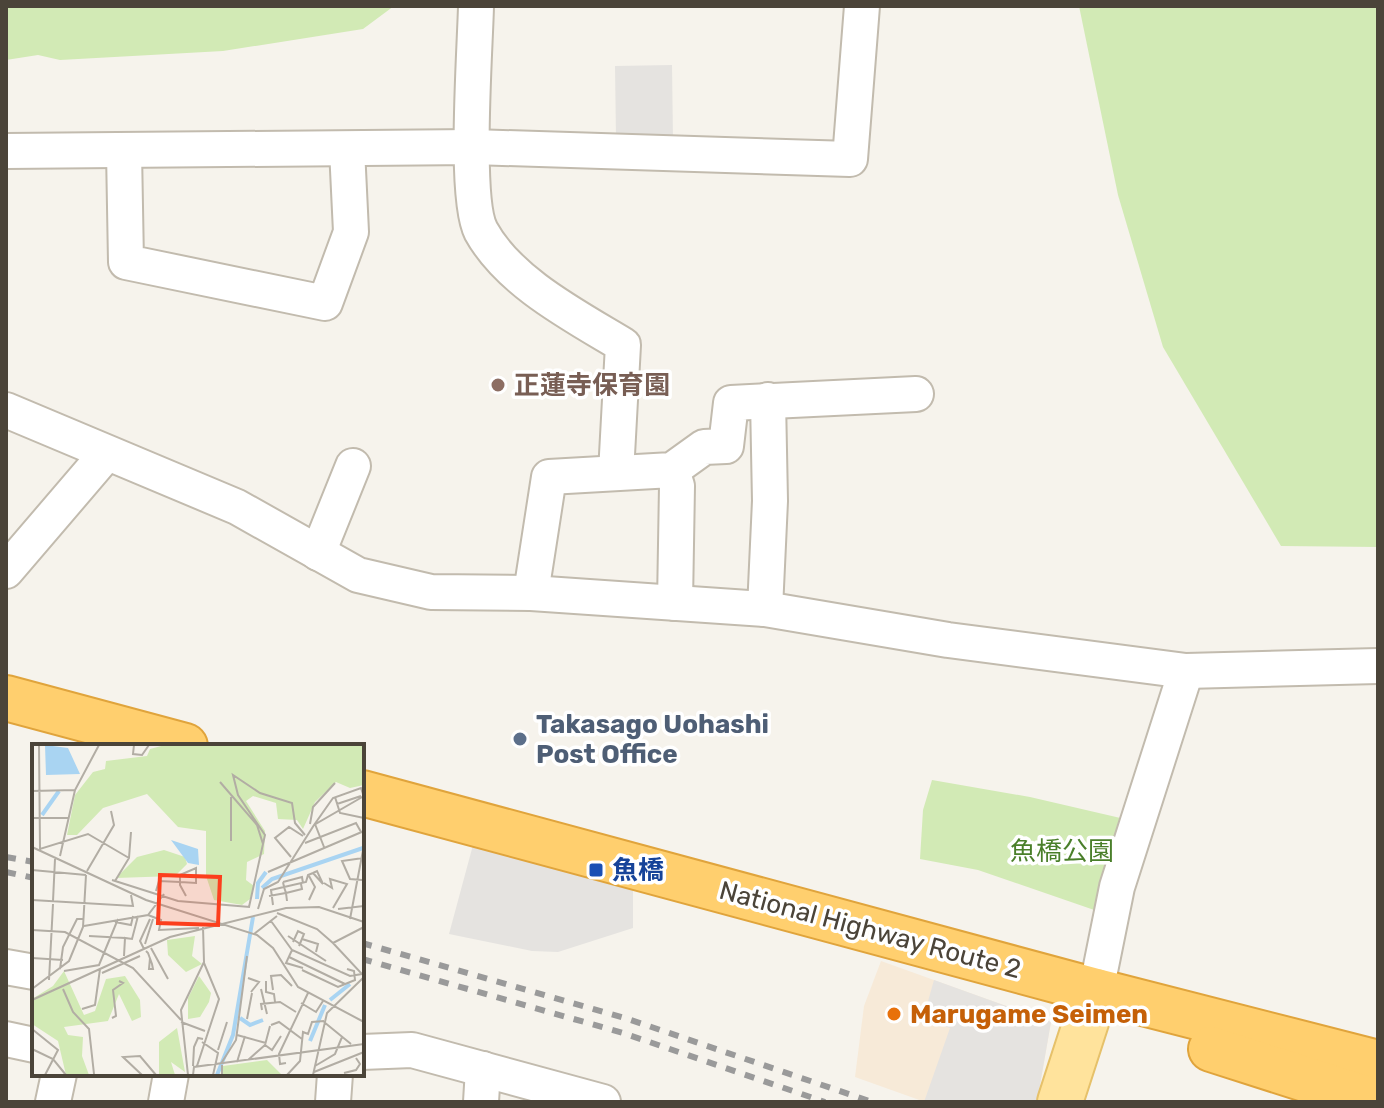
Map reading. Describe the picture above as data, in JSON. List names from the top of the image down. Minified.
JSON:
{"streets":{"highway":["National Highway Route 2"]},"parks":["魚橋公園"],"places":{"other":["正蓮寺保育園","Takasago Uohashi Post Office","Marugame Seimen"],"transit":["魚橋"]}}
